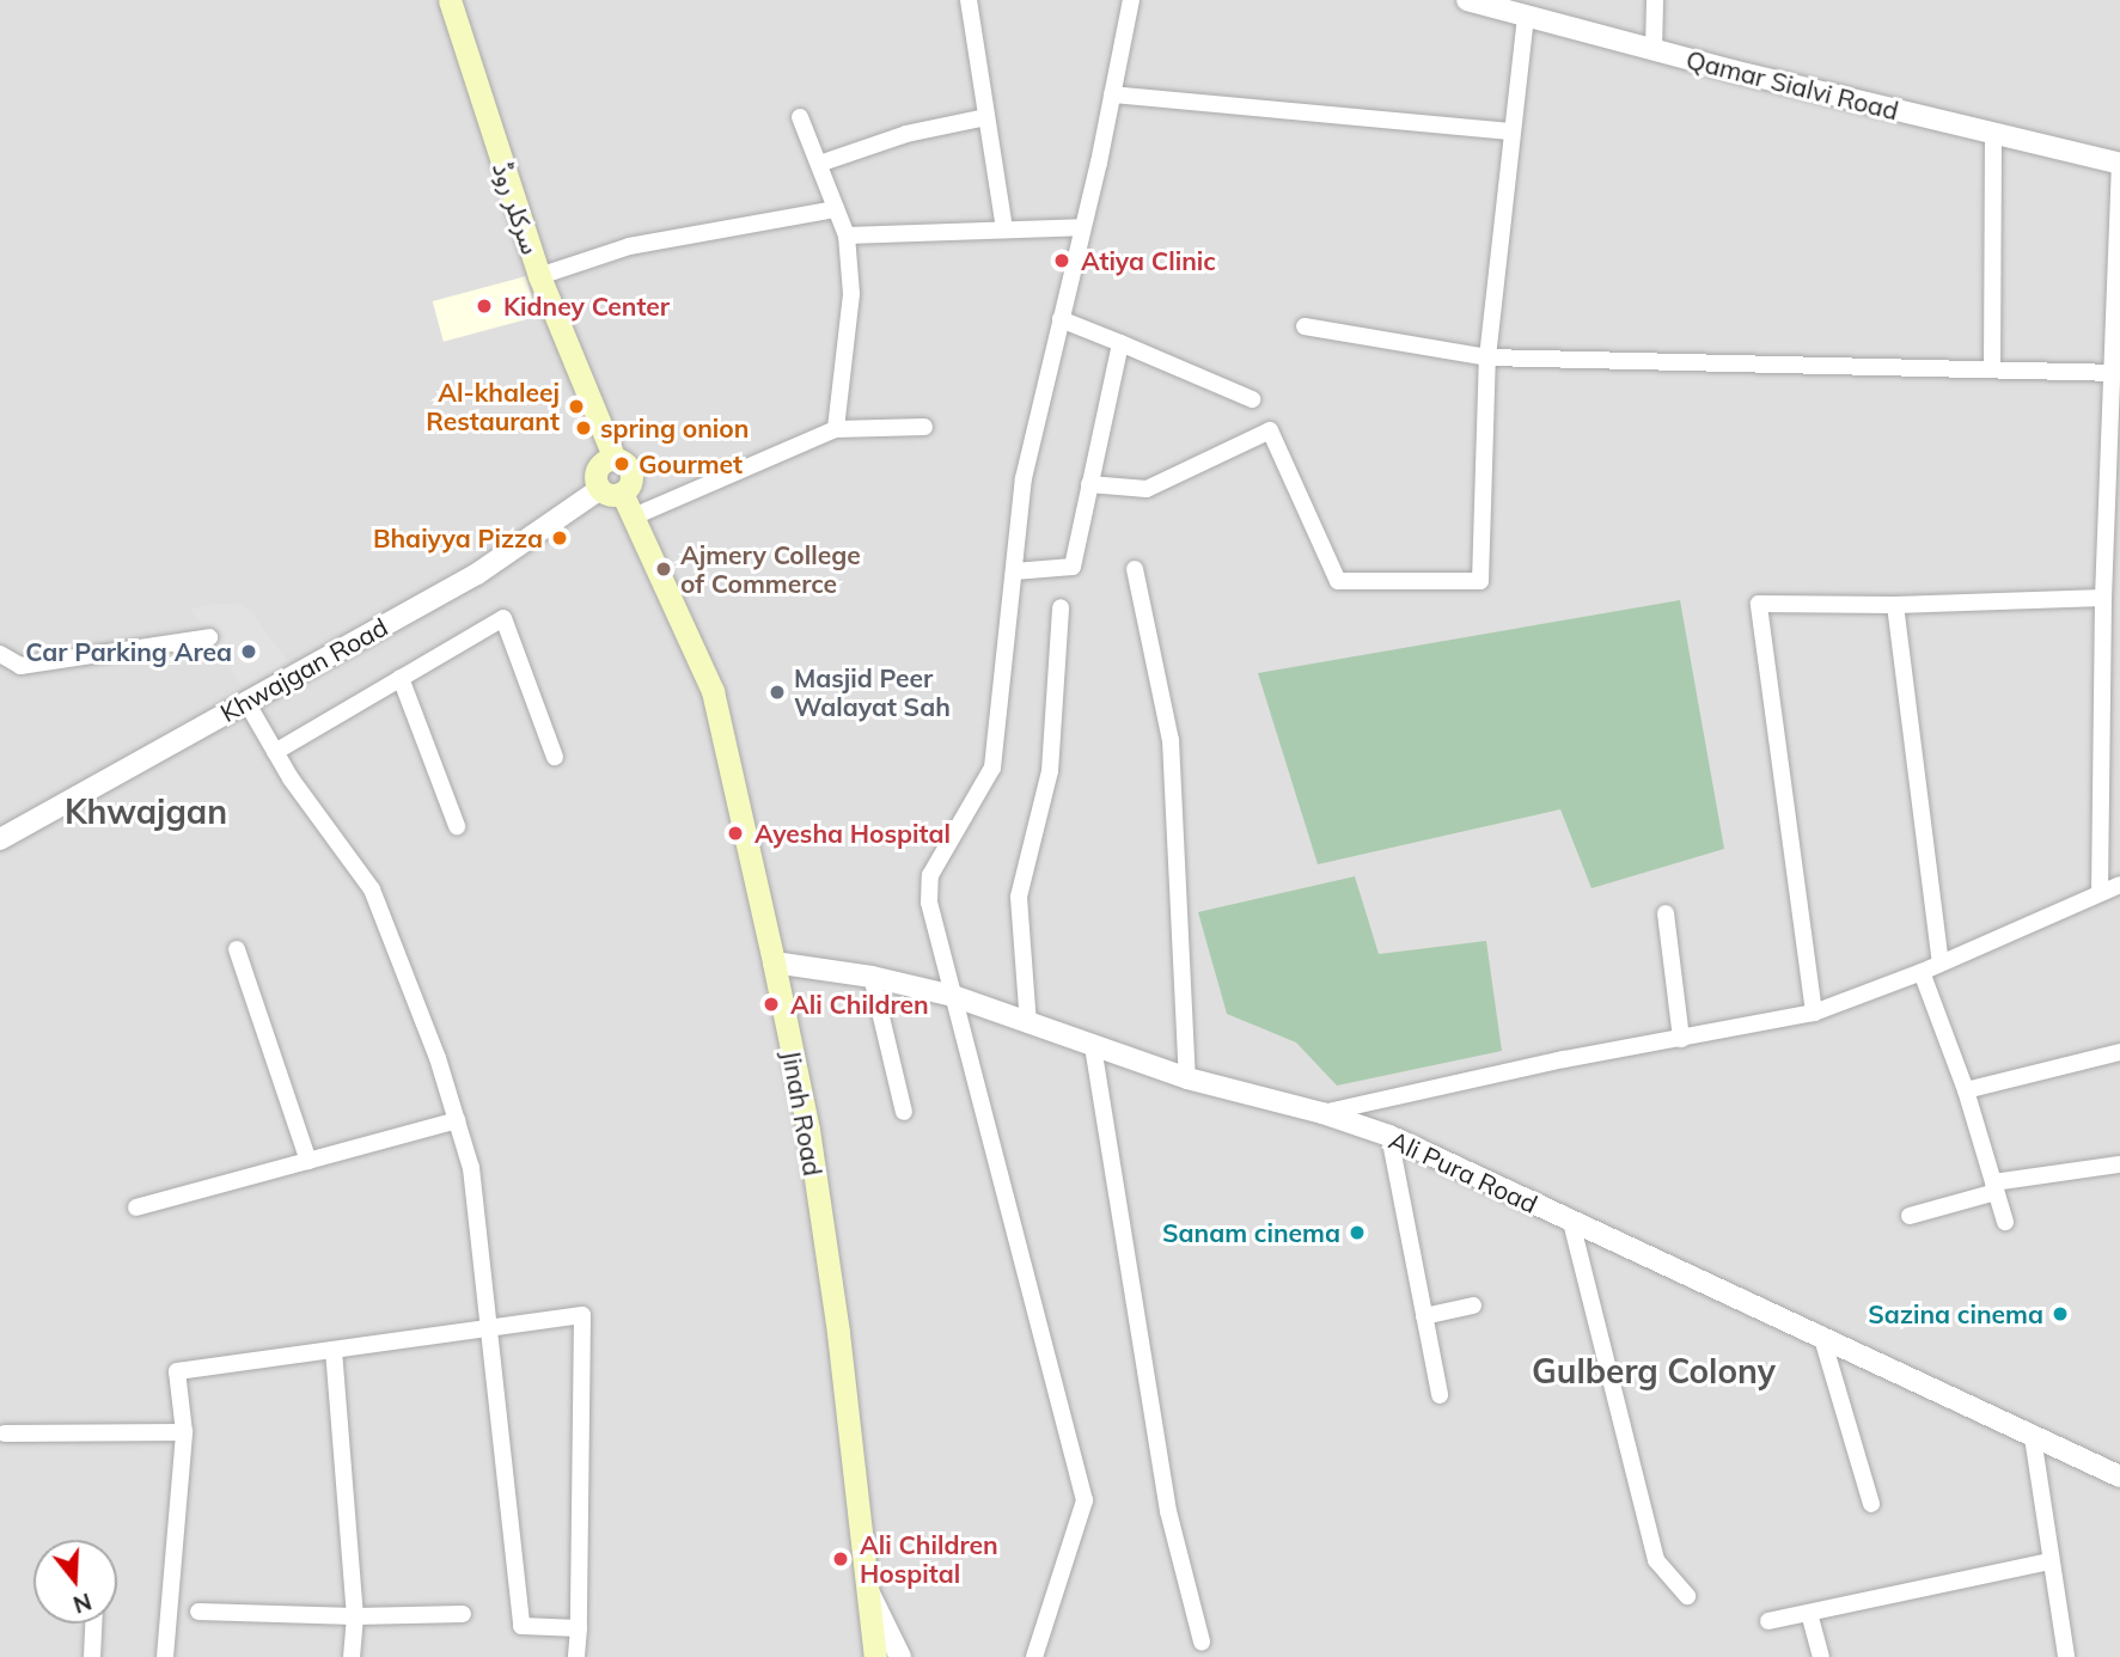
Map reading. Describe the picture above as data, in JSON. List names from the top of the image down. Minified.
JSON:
{"streets":{"main road":["سرکلر روڈ","Jinah Road"],"street":["Qamar Sialvi Road","Khwajgan Road","Ali Pura Road"]},"crossings":[["سرکلر روڈ","Khwajgan Road"],["سرکلر روڈ","Jinah Road"],["Khwajgan Road","Jinah Road"],["Jinah Road","Ali Pura Road"]],"districts":["Khwajgan","Gulberg Colony"],"places":["Atiya Clinic","Kidney Center","Al-khaleej Restaurant","spring onion","Gourmet","Bhaiyya Pizza","Ajmery College of Commerce","Car Parking Area","Masjid Peer Walayat Sah","Ayesha Hospital","Ali Children","Sanam cinema","Sazina cinema","Ali Children Hospital"],"north":"bottom"}
